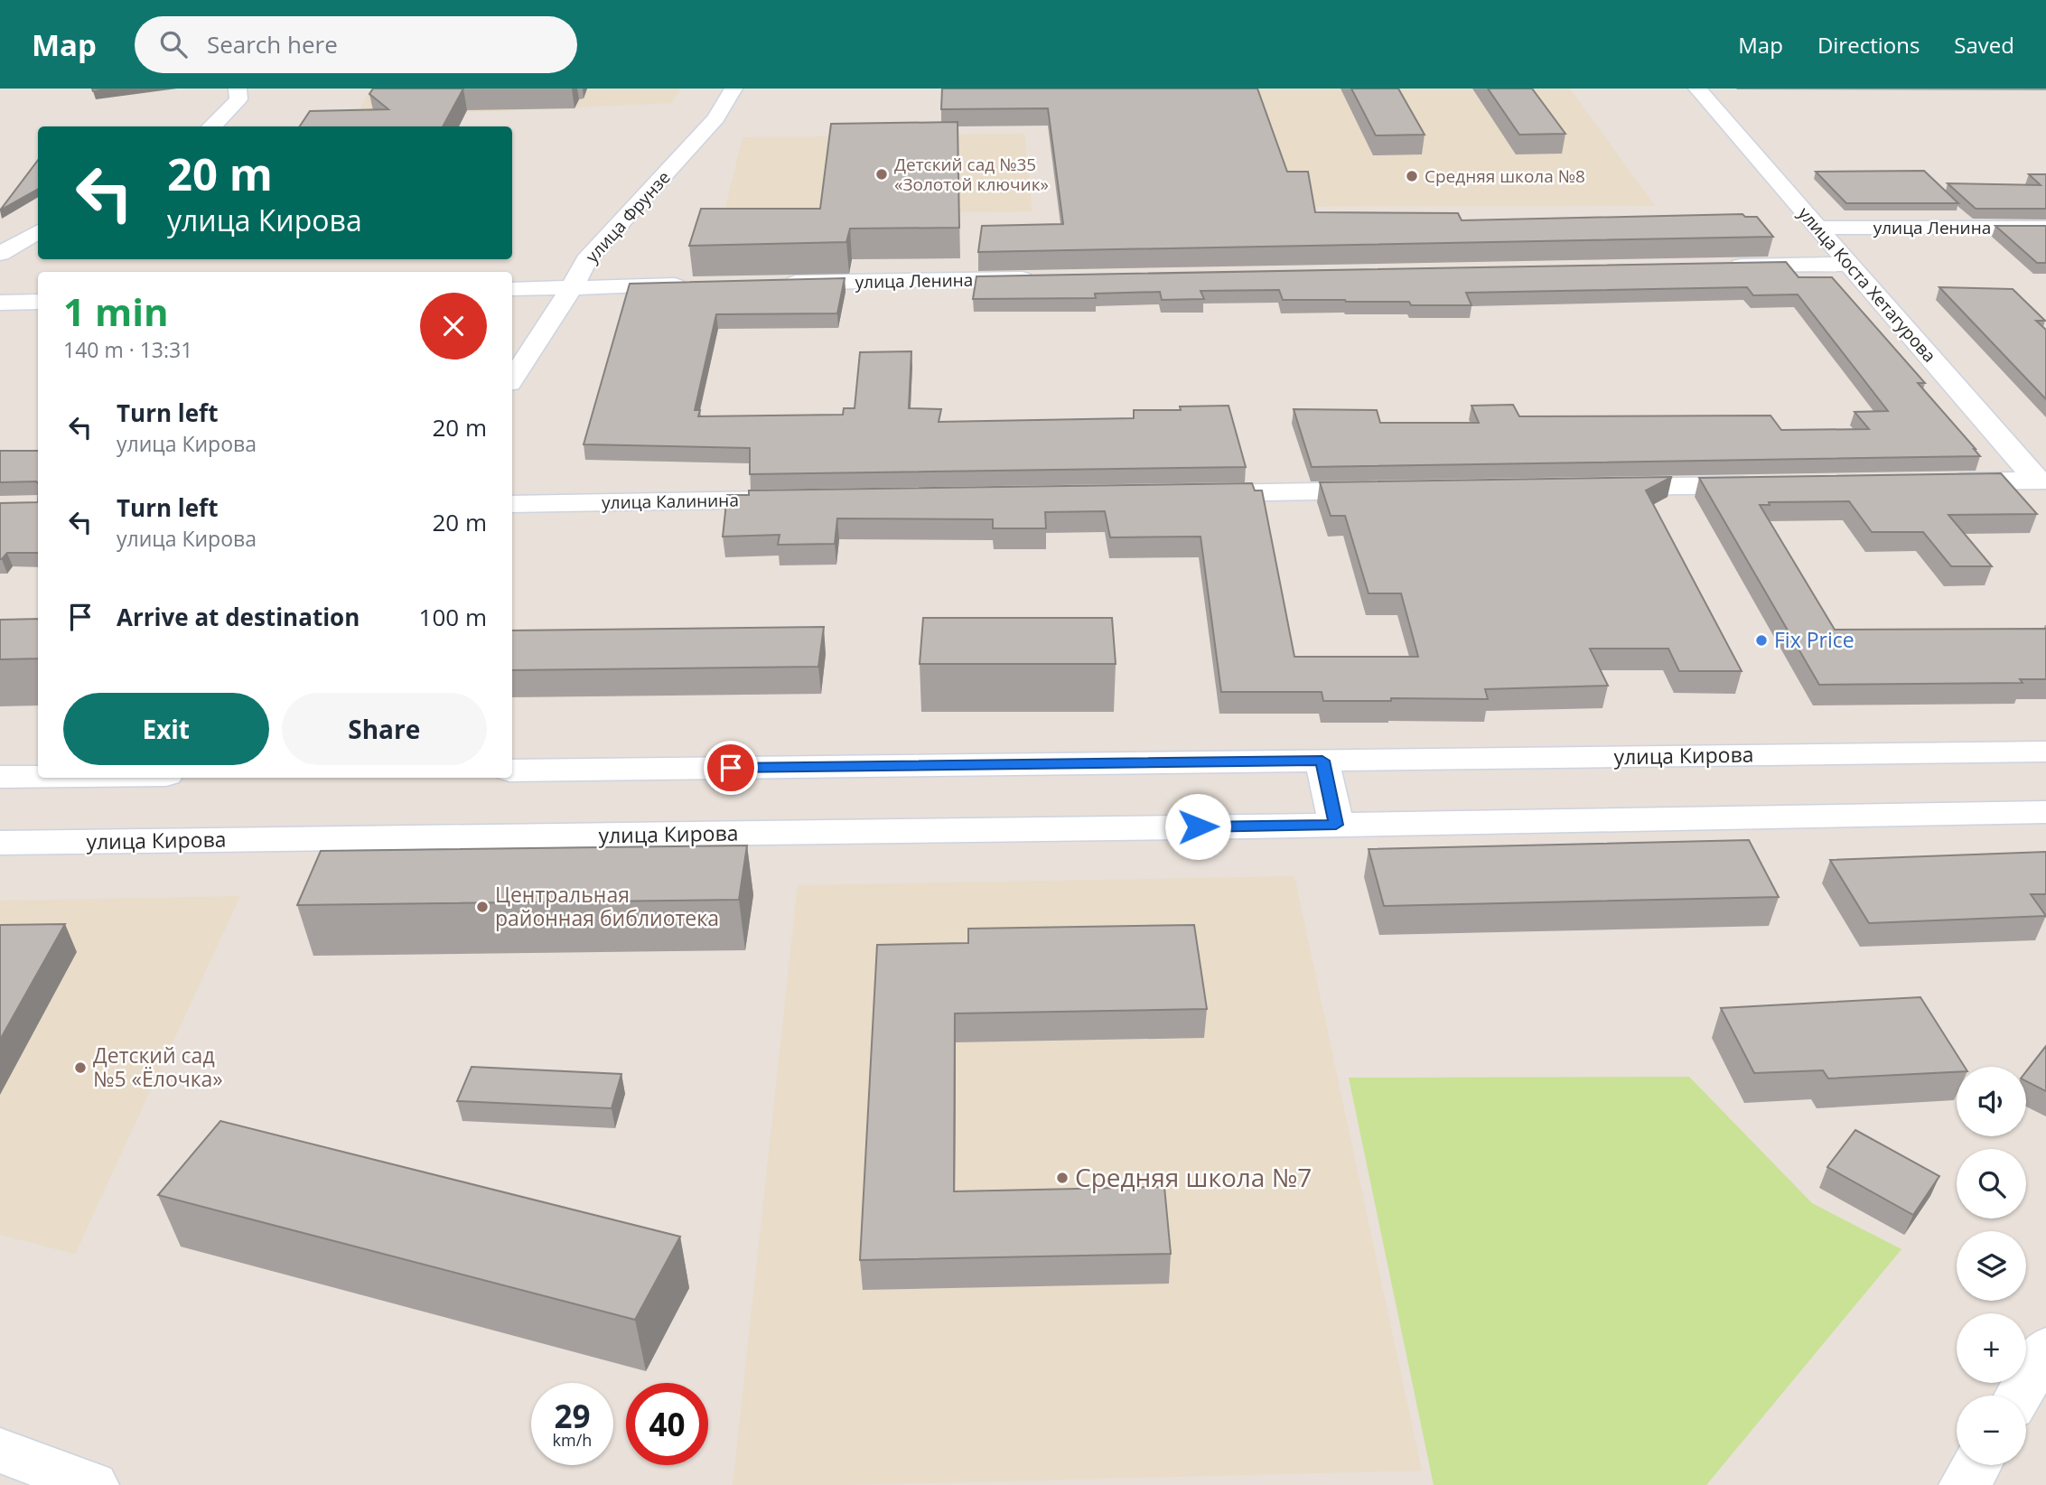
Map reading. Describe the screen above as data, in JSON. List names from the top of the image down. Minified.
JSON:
{"streets":{"street":["улица Фрунзе","улица Ленина","улица Коста Хетагурова","улица Калинина","улица Кирова"]},"crossings":[["улица Ленина","улица Коста Хетагурова"]],"places":["Детский сад №35 «Золотой ключик»","Средняя школа №8","Fix Price","Центральная районная библиотека","Детский сад №5 «Ёлочка»","Средняя школа №7"],"page":{"header":"Map","search":"Search here","nav":["Map","Directions","Saved"],"turn":["20 m","улица Кирова"],"heading":["1 min","140 m · 13:31"],"list":[{"name":"Turn left","note":"улица Кирова","value":"20 m"},{"name":"Turn left","note":"улица Кирова","value":"20 m"},{"name":"Arrive at destination","value":"100 m"}],"buttons":["Exit","Share"],"map_buttons":["+","−"],"speed":"29 km/h","limit":"40"}}
